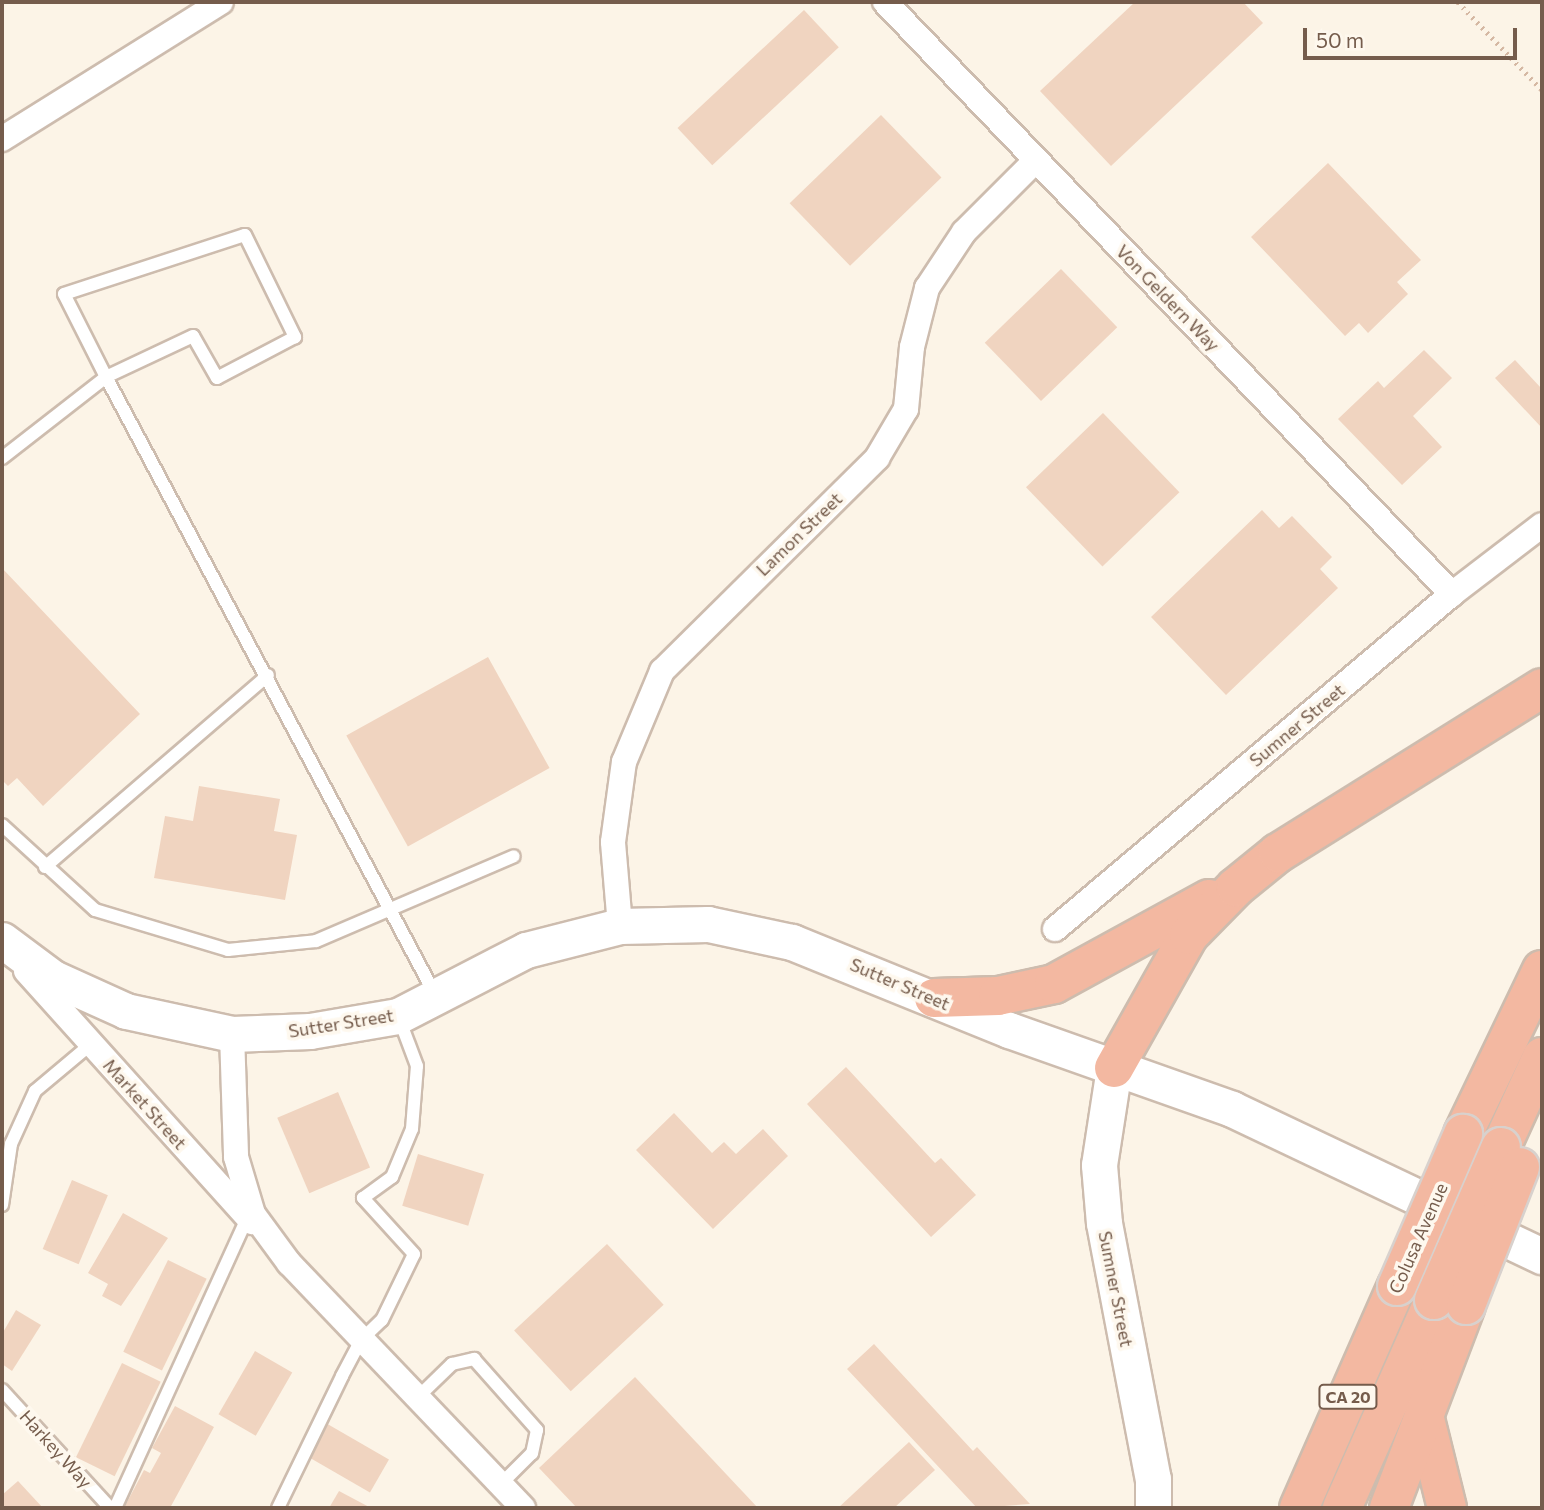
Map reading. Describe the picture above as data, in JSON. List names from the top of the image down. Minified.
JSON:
{"streets":{"highway":["Colusa Avenue","CA 20"],"main road":["Sumner Street","Sutter Street","Market Street"],"street":["Von Geldern Way","Lamon Street"],"lane":["Harkey Way"]},"crossings":[["Von Geldern Way","Lamon Street"],["Von Geldern Way","Sumner Street"],["Lamon Street","Sutter Street"],["Sumner Street","Sutter Street"],["Sutter Street","Market Street"]],"scale_bar":"50 m"}
